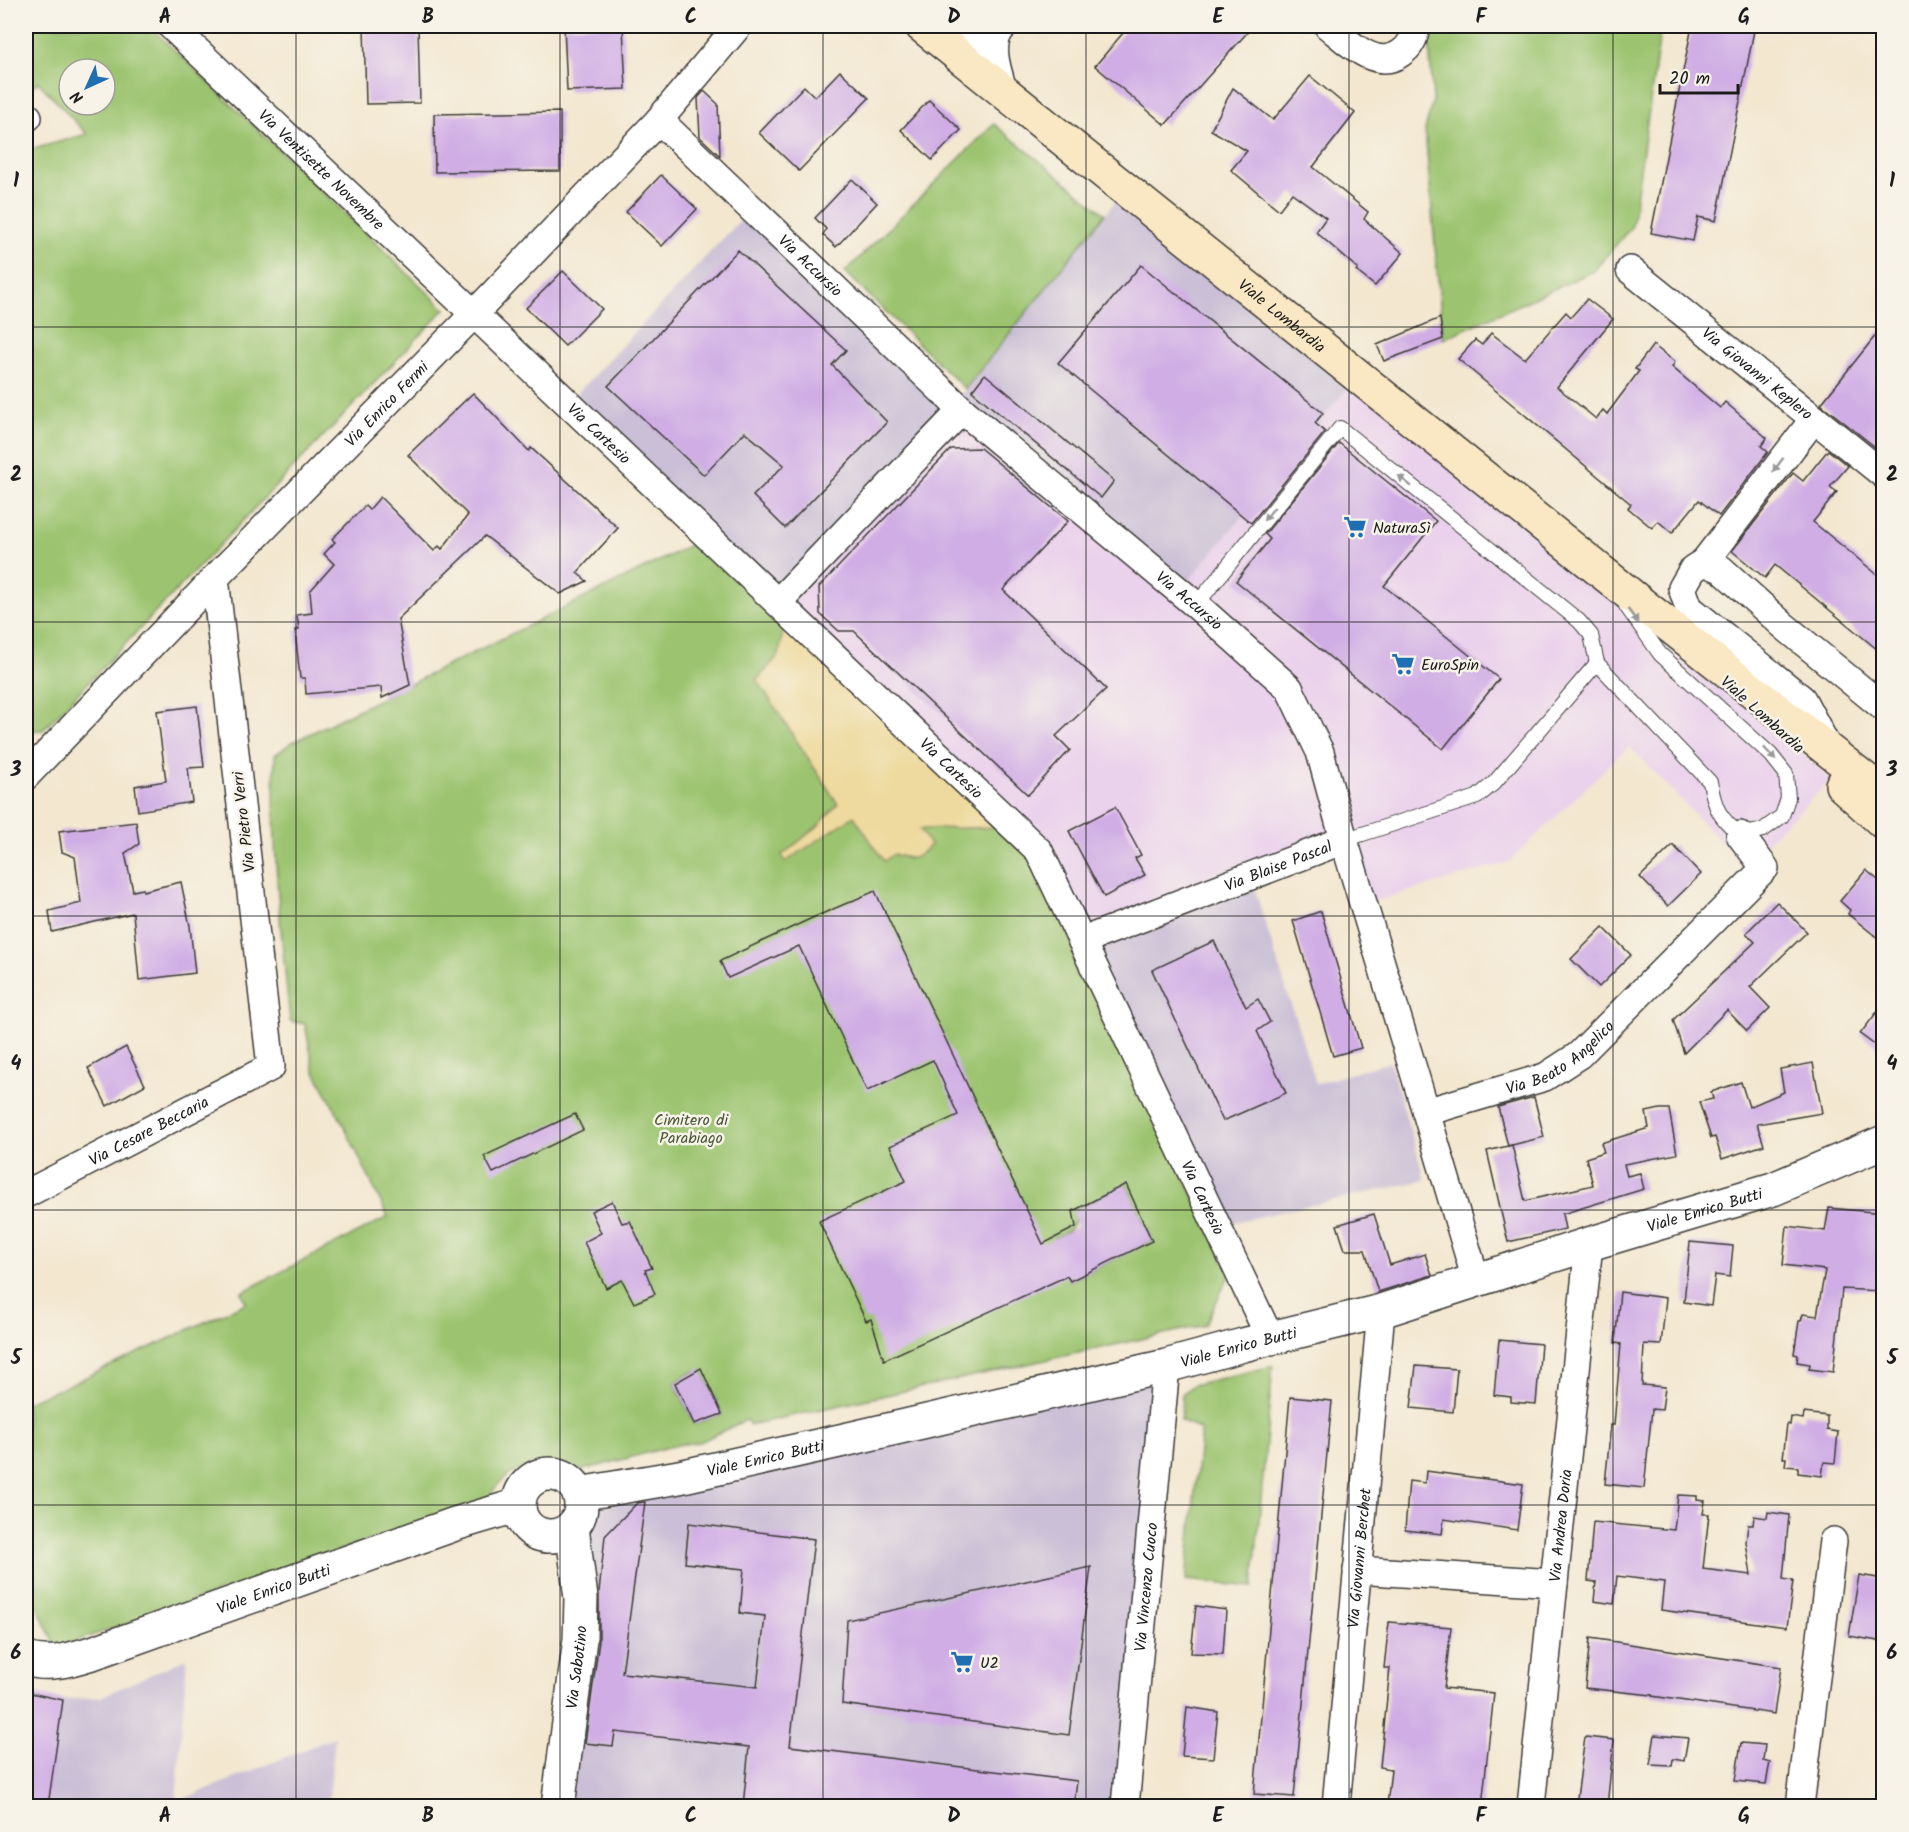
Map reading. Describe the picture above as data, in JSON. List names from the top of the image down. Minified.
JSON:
{"streets":{"main road":["Viale Lombardia"],"street":["Via Ventisette Novembre","Via Accursio","Via Giovanni Keplero","Via Enrico Fermi","Via Cartesio","Via Pietro Verri","Via Blaise Pascal","Via Beato Angelico","Via Cesare Beccaria","Viale Enrico Butti","Via Andrea Doria","Via Giovanni Berchet","Via Vincenzo Cuoco","Via Sabotino"]},"crossings":[["Via Ventisette Novembre","Via Enrico Fermi"],["Via Ventisette Novembre","Via Cartesio"],["Via Accursio","Via Enrico Fermi"],["Via Accursio","Via Blaise Pascal"],["Via Enrico Fermi","Via Cartesio"],["Via Enrico Fermi","Via Pietro Verri"],["Via Cartesio","Via Blaise Pascal"],["Via Cartesio","Viale Enrico Butti"],["Via Pietro Verri","Via Cesare Beccaria"],["Via Blaise Pascal","Via Beato Angelico"],["Viale Enrico Butti","Via Andrea Doria"],["Viale Enrico Butti","Via Giovanni Berchet"],["Viale Enrico Butti","Via Vincenzo Cuoco"],["Viale Enrico Butti","Via Sabotino"]],"parks":["Cimitero di Parabiago"],"places":{"supermarket":["NaturaSì","EuroSpin","U2"]},"scale_bar":"20 m","north":"bottom left","grid":{"columns":["A","B","C","D","E","F","G"],"rows":["1","2","3","4","5","6"]}}
